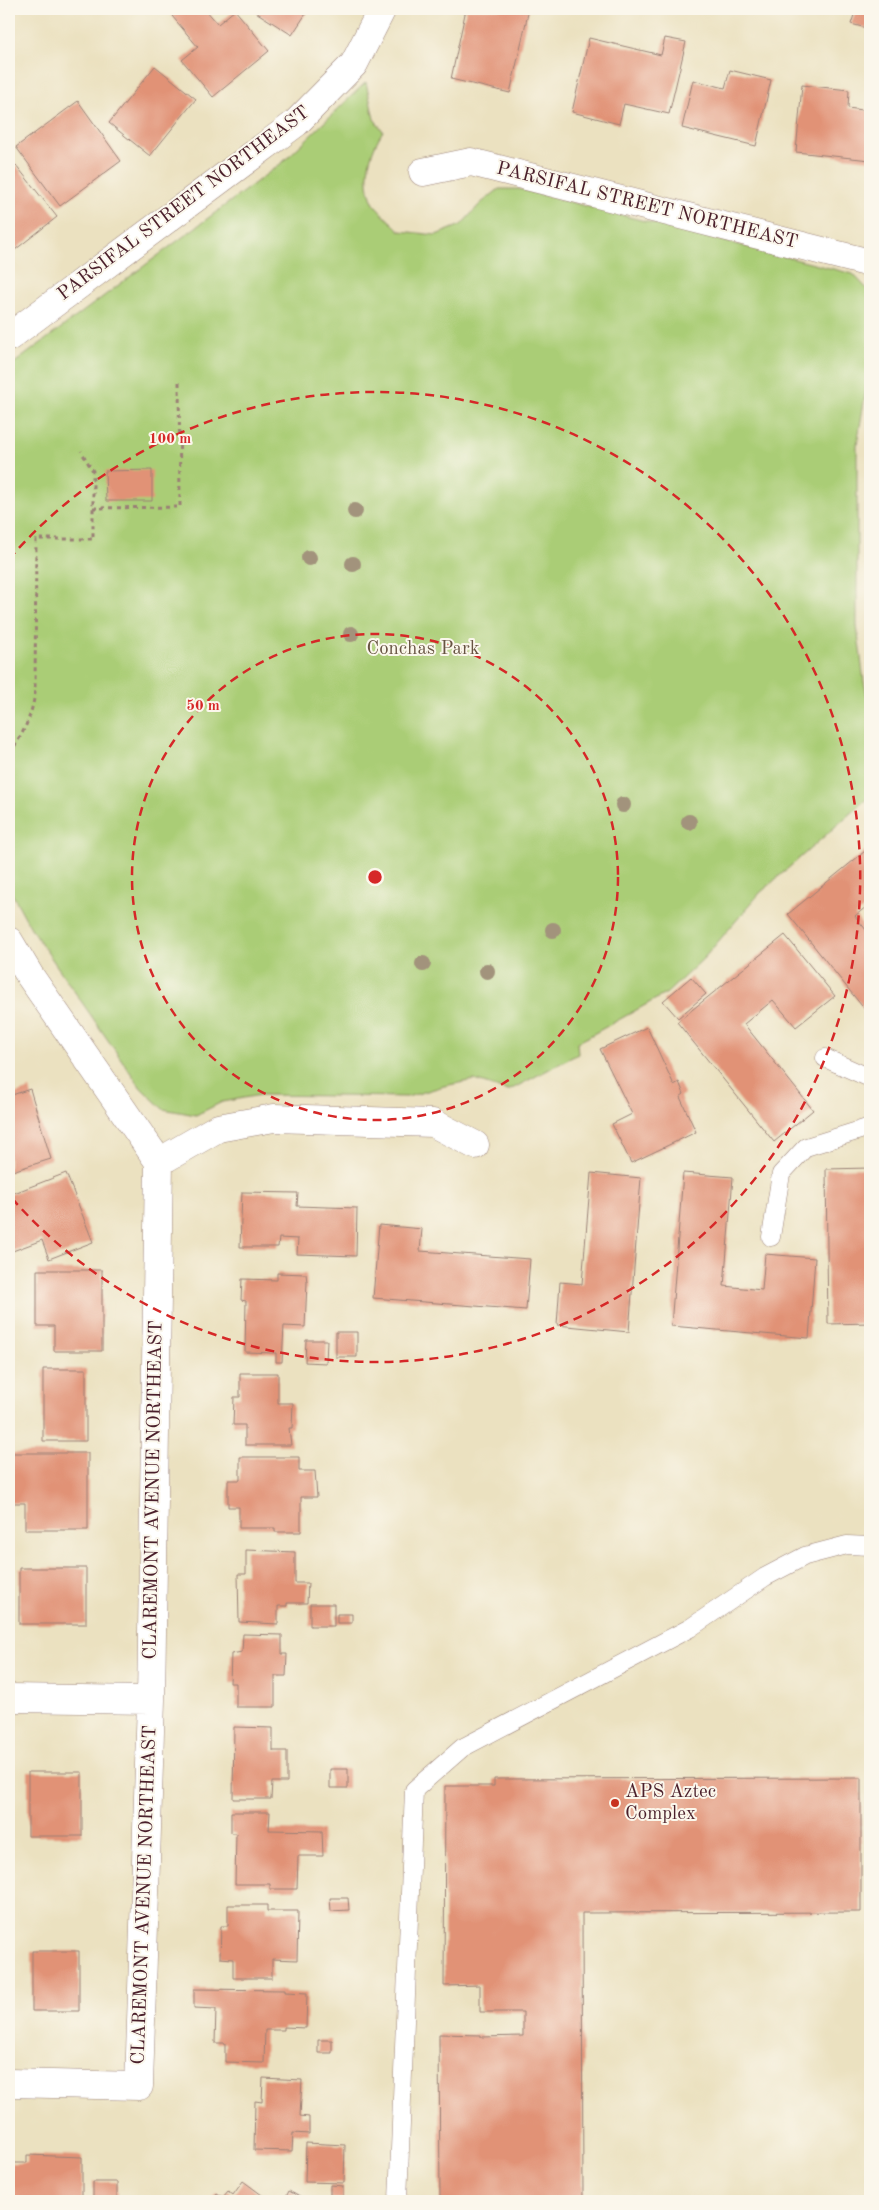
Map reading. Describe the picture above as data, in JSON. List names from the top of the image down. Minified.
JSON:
{"streets":{"street":["PARSIFAL STREET NORTHEAST","CLAREMONT AVENUE NORTHEAST"]},"parks":["Conchas Park"],"places":["APS Aztec Complex"],"rings":["100 m","50 m"]}
